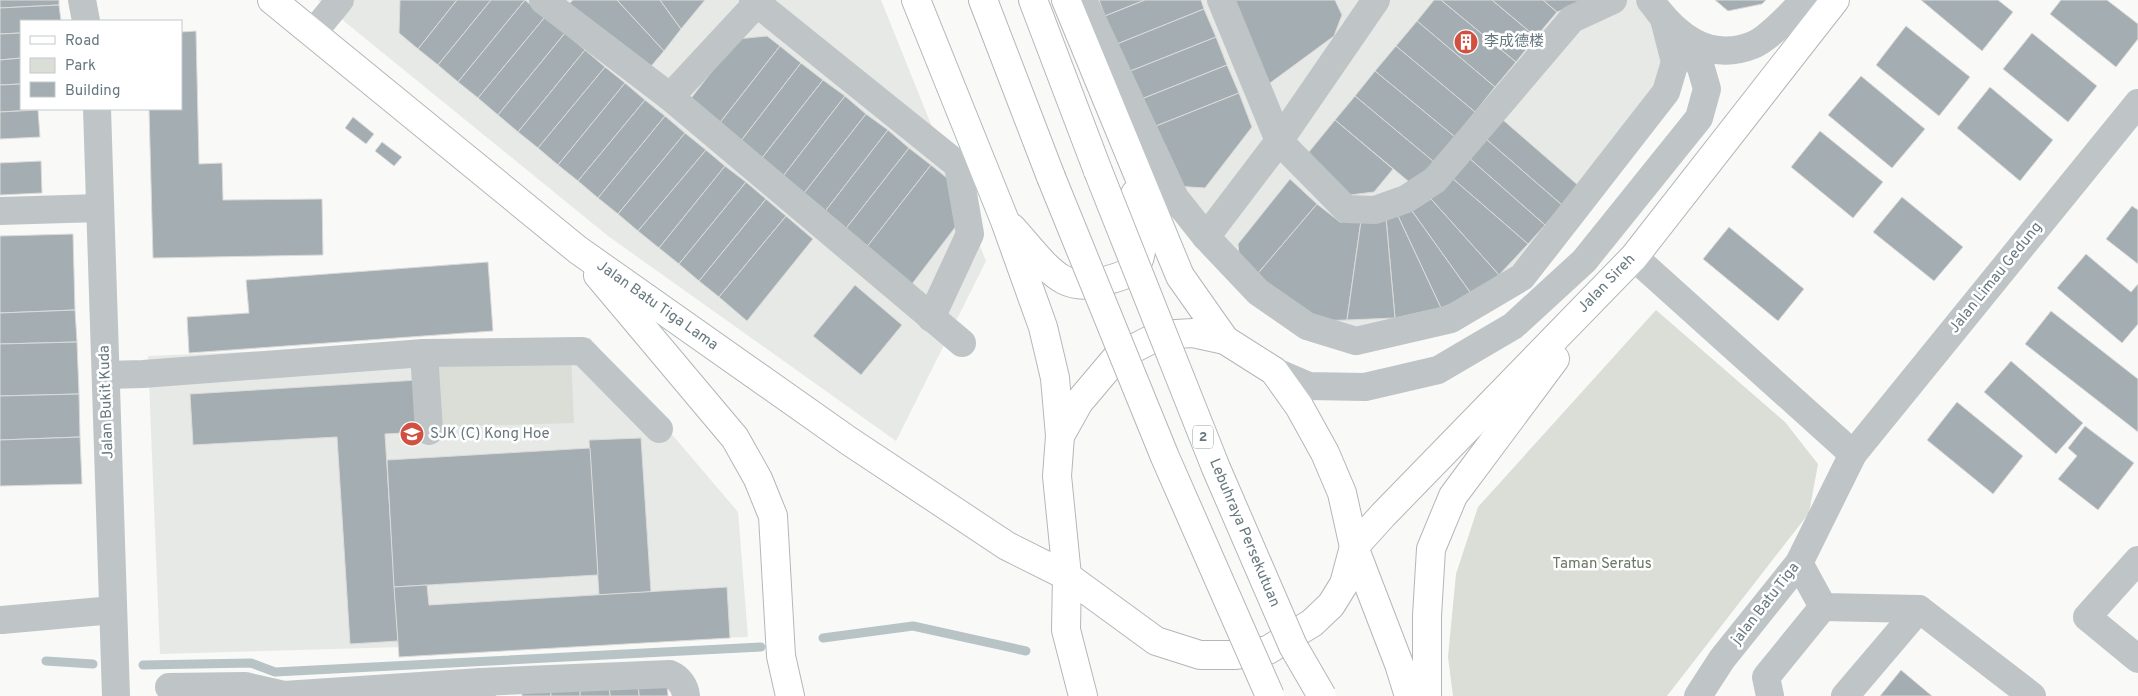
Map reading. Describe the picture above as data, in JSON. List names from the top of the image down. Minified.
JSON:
{"streets":{"main road":["Jalan Sireh","Jalan Batu Tiga Lama","2","Lebuhraya Persekutuan"],"street":["Jalan Limau Gedung","Jalan Bukit Kuda","jalan Batu Tiga"]},"crossings":[["Jalan Limau Gedung","jalan Batu Tiga"],["Jalan Sireh","Jalan Batu Tiga Lama"]],"parks":["Taman Seratus"],"places":{"building":["李成德楼"],"school or university":["SJK (C) Kong Hoe"]},"legend":["Road","Park","Building"]}
